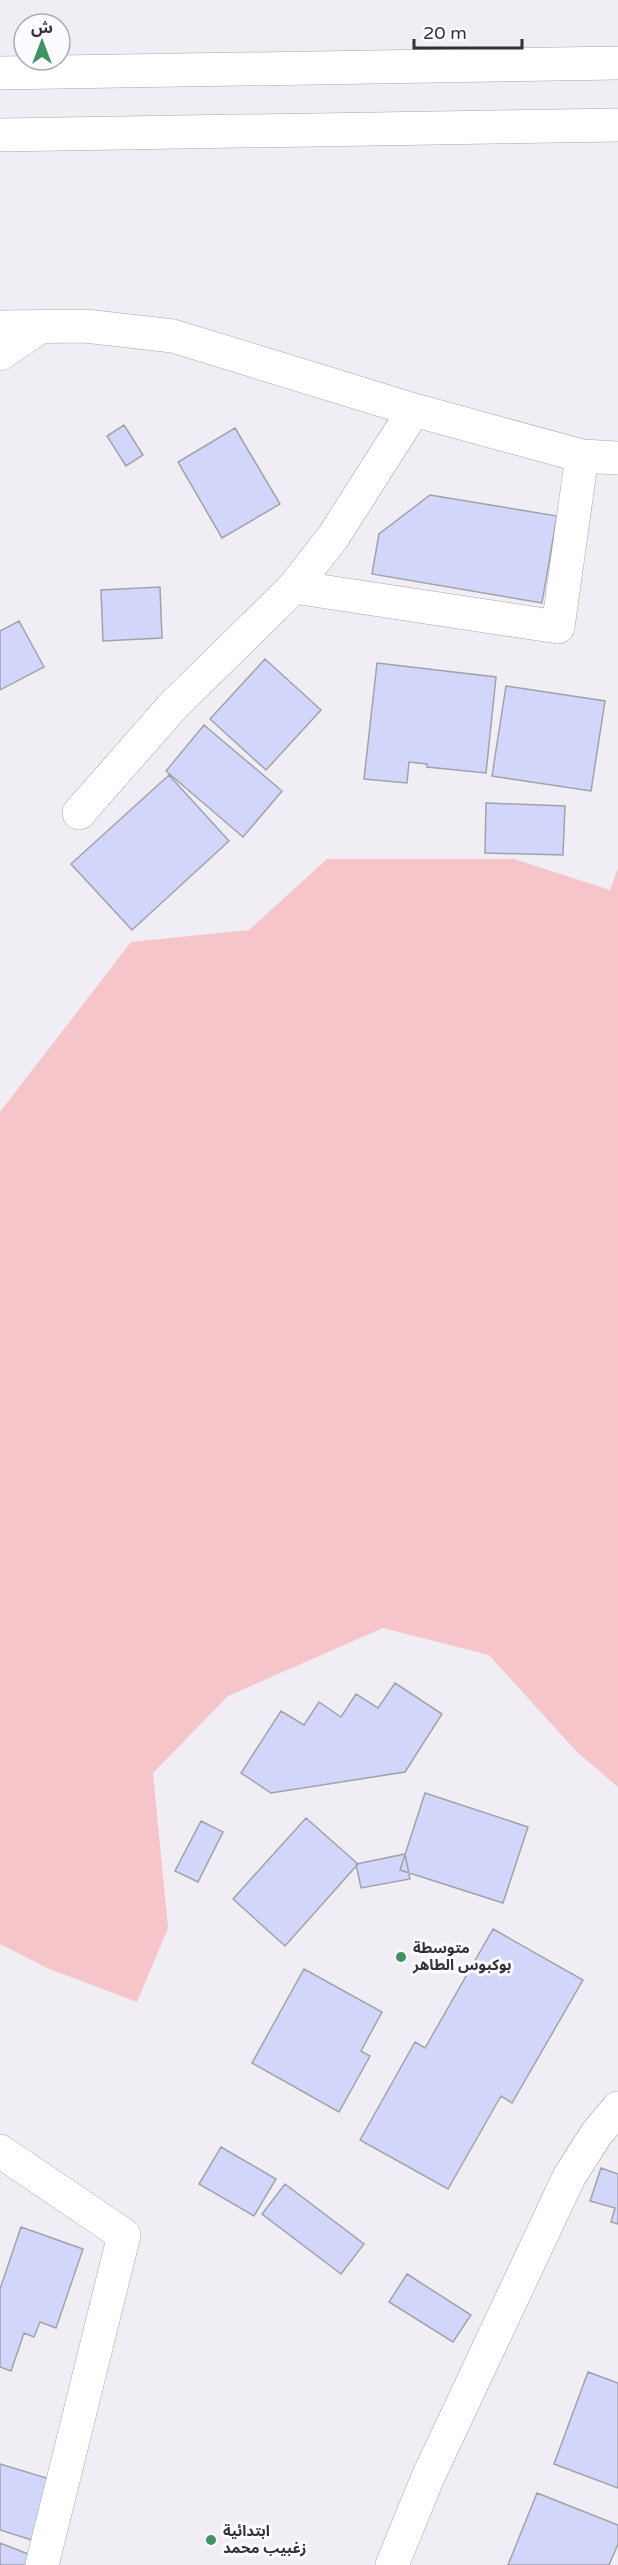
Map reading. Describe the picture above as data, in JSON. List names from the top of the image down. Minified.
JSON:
{"places":["متوسطة بوكبوس الطاهر","ابتدائية زغبيب محمد"],"scale_bar":"20 m","north":"top"}
